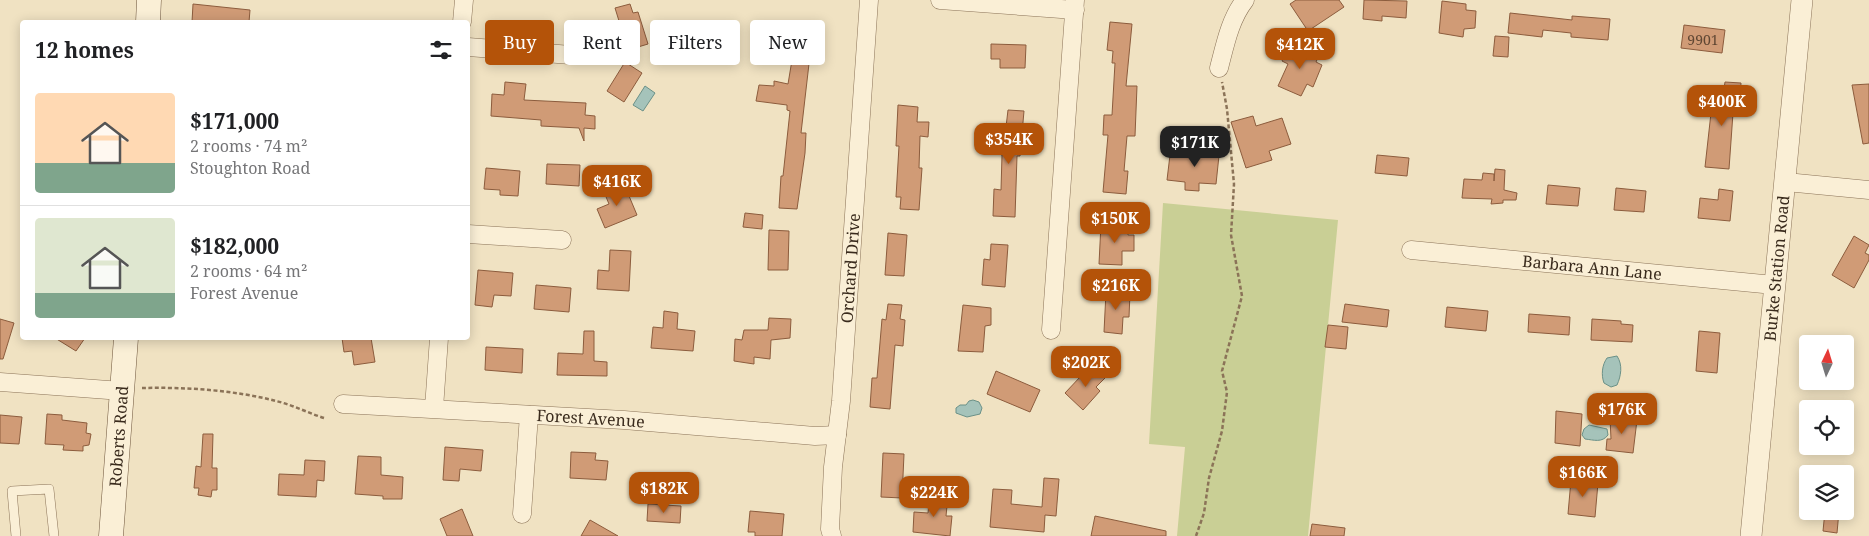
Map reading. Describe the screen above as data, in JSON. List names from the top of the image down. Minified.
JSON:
{"streets":{"main road":["Roberts Road"],"street":["Barbara Ann Lane","Orchard Drive","Burke Station Road","Forest Avenue"]},"crossings":[["Barbara Ann Lane","Burke Station Road"],["Orchard Drive","Forest Avenue"]],"house_numbers":["9901"],"north":"top","page":{"chip":["Buy","Rent","Filters","New"],"heading":"12 homes","price":["$412K","$400K","$354K","$171K","$416K","$150K","$216K","$202K","$176K","$166K","$182K","$224K"],"list":[{"name":"$171,000","note":"2 rooms · 74 m² · Stoughton Road"},{"name":"$182,000","note":"2 rooms · 64 m² · Forest Avenue"}]}}
